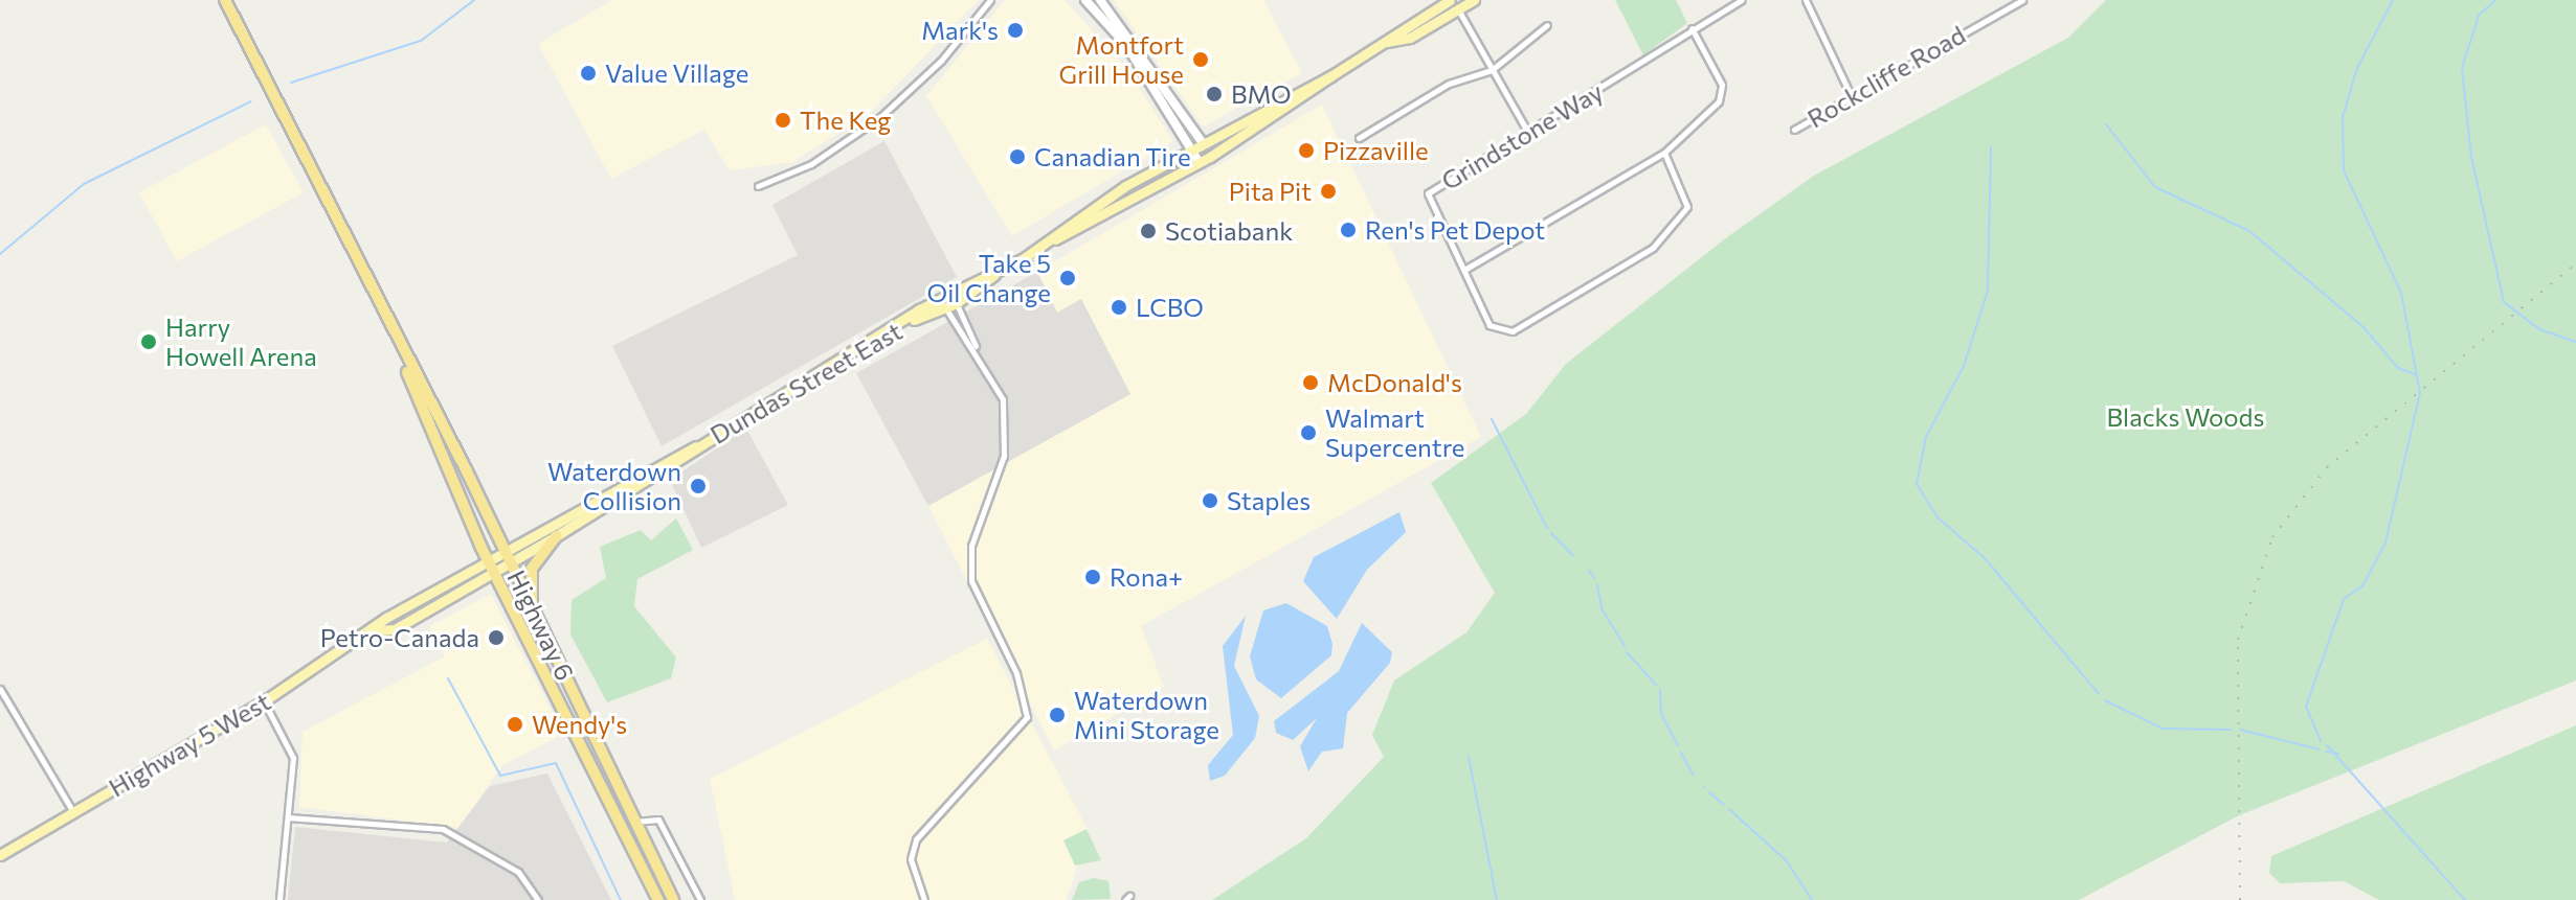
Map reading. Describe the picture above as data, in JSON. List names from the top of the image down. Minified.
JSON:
{"streets":{"highway":["Highway 6"],"main road":["Dundas Street East","Highway 5 West"],"street":["Rockcliffe Road","Grindstone Way"]},"crossings":[["Dundas Street East","Highway 6"],["Dundas Street East","Highway 5 West"],["Highway 6","Highway 5 West"]],"parks":["Blacks Woods"],"places":["Mark's","Montfort Grill House","Value Village","BMO","The Keg","Pizzaville","Canadian Tire","Pita Pit","Ren's Pet Depot","Scotiabank","Take 5 Oil Change","LCBO","Harry Howell Arena","McDonald's","Walmart Supercentre","Waterdown Collision","Staples","Rona+","Petro-Canada","Waterdown Mini Storage","Wendy's"]}
